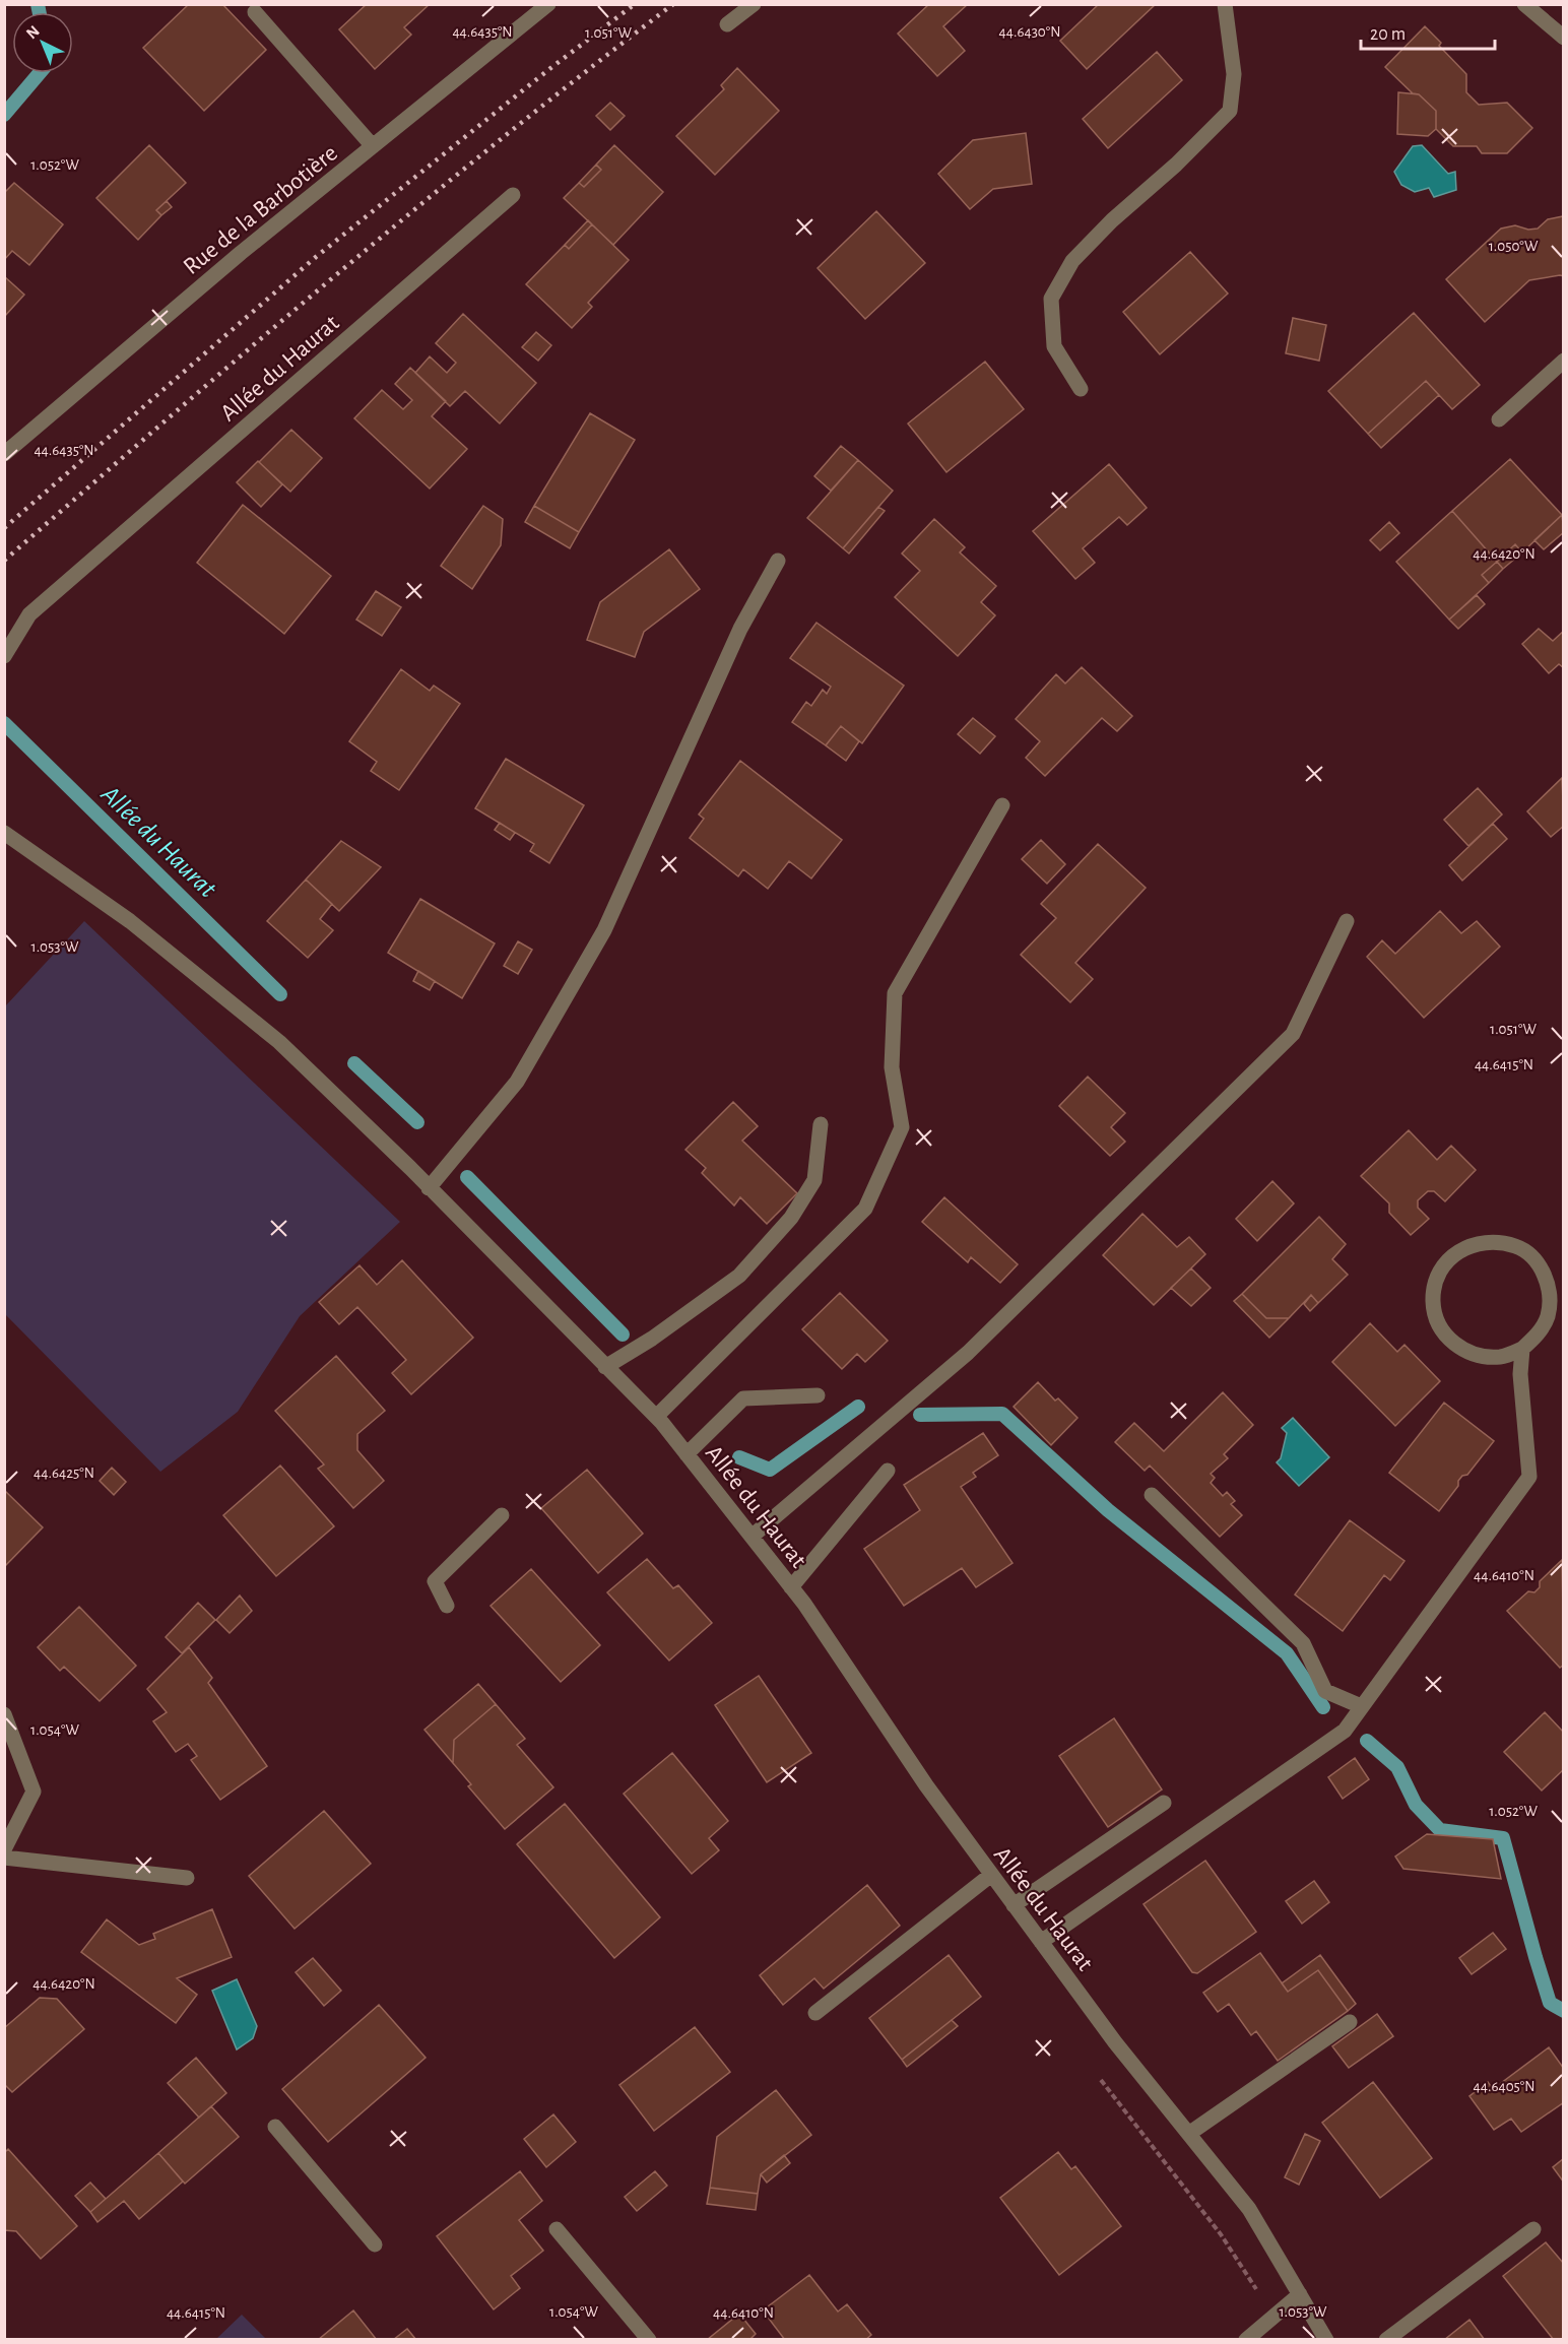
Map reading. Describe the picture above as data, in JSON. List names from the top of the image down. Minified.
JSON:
{"streets":{"street":["Rue de la Barbotière","Allée du Haurat"]},"water":["Allée du Haurat"],"scale_bar":"20 m","north":"top left","coordinates":["44.6435°N","44.6430°N","1.051°W","1.052°W","1.050°W","44.6420°N","1.053°W","44.6415°N","44.6425°N","44.6410°N","1.054°W","44.6405°N"]}
